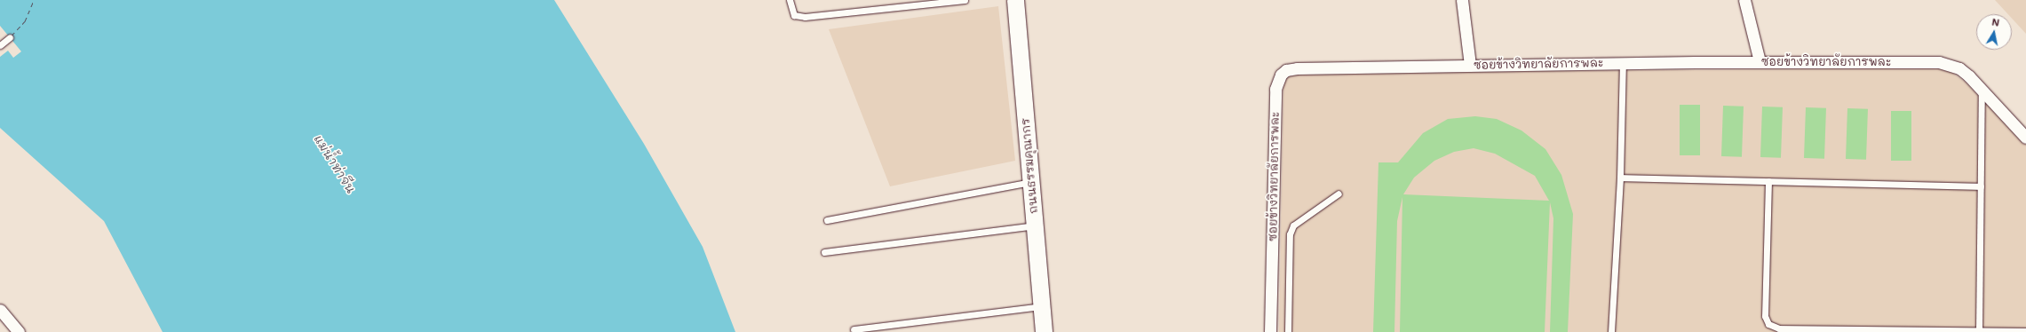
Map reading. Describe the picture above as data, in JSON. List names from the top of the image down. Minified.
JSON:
{"streets":{"street":["ซอยข้างวิทยาลัยการพละ","ถนนธรรมคุณากร"]},"water":["แม่น้ำท่าจีน"],"north":"top"}
